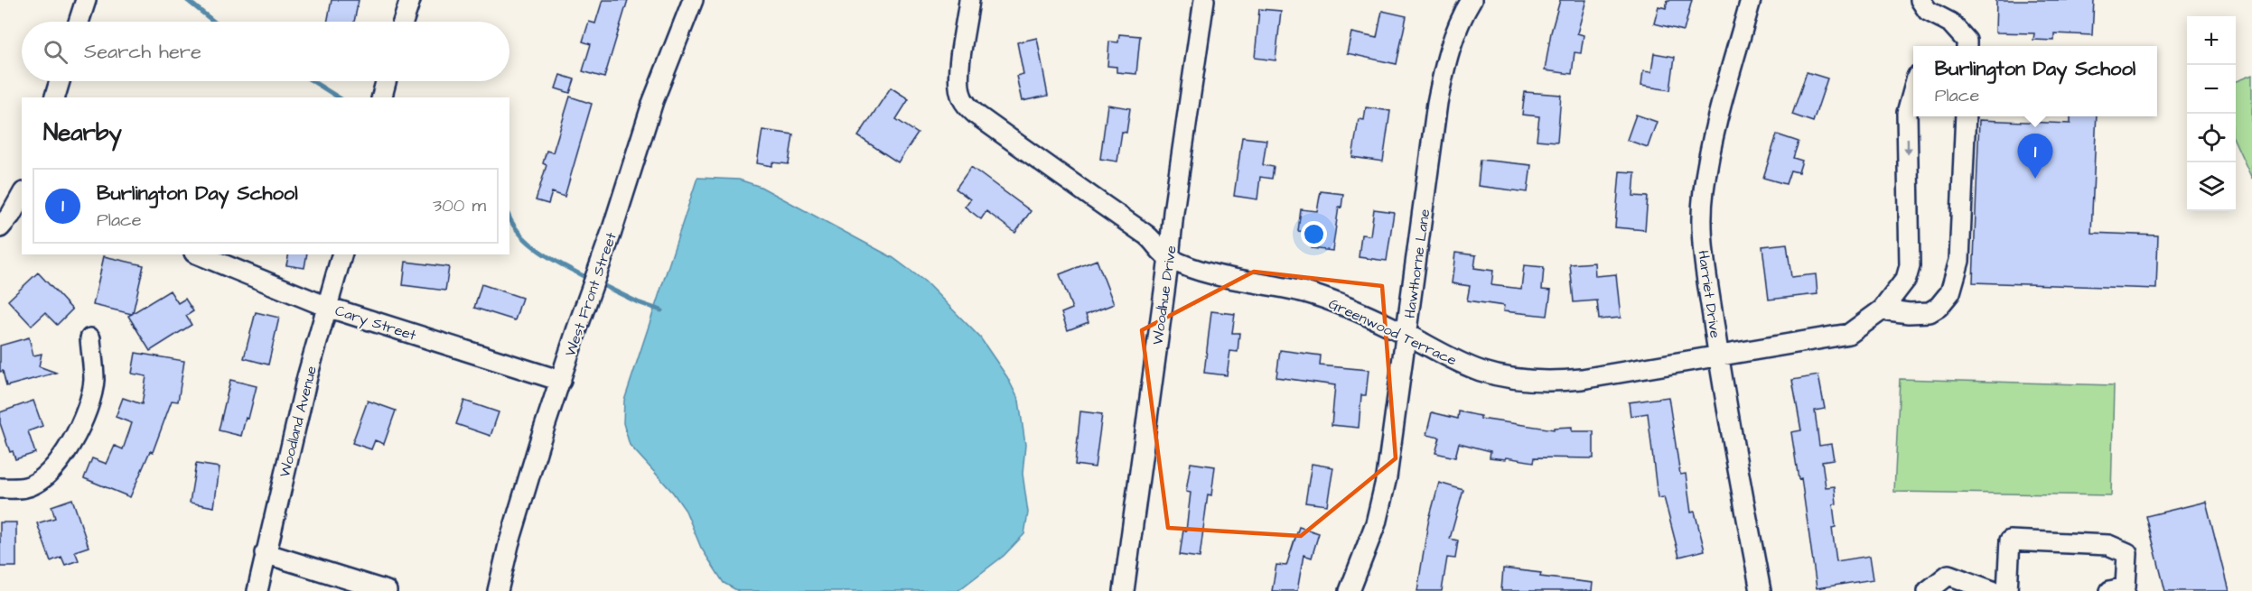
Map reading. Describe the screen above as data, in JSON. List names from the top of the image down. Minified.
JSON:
{"streets":{"street":["Hawthorne Lane","West Front Street","Harriet Drive","Woodhue Drive","Cary Street","Greenwood Terrace","Woodland Avenue"]},"crossings":[["Hawthorne Lane","Greenwood Terrace"],["West Front Street","Cary Street"],["Harriet Drive","Greenwood Terrace"],["Woodhue Drive","Greenwood Terrace"],["Cary Street","Woodland Avenue"]],"page":{"map_buttons":["+","−"],"search":"Search here","popup":["Burlington Day School","Place"],"heading":"Nearby","pins":"1","list":[{"mark":"1","name":"Burlington Day School","note":"Place","value":"300 m"}]}}
